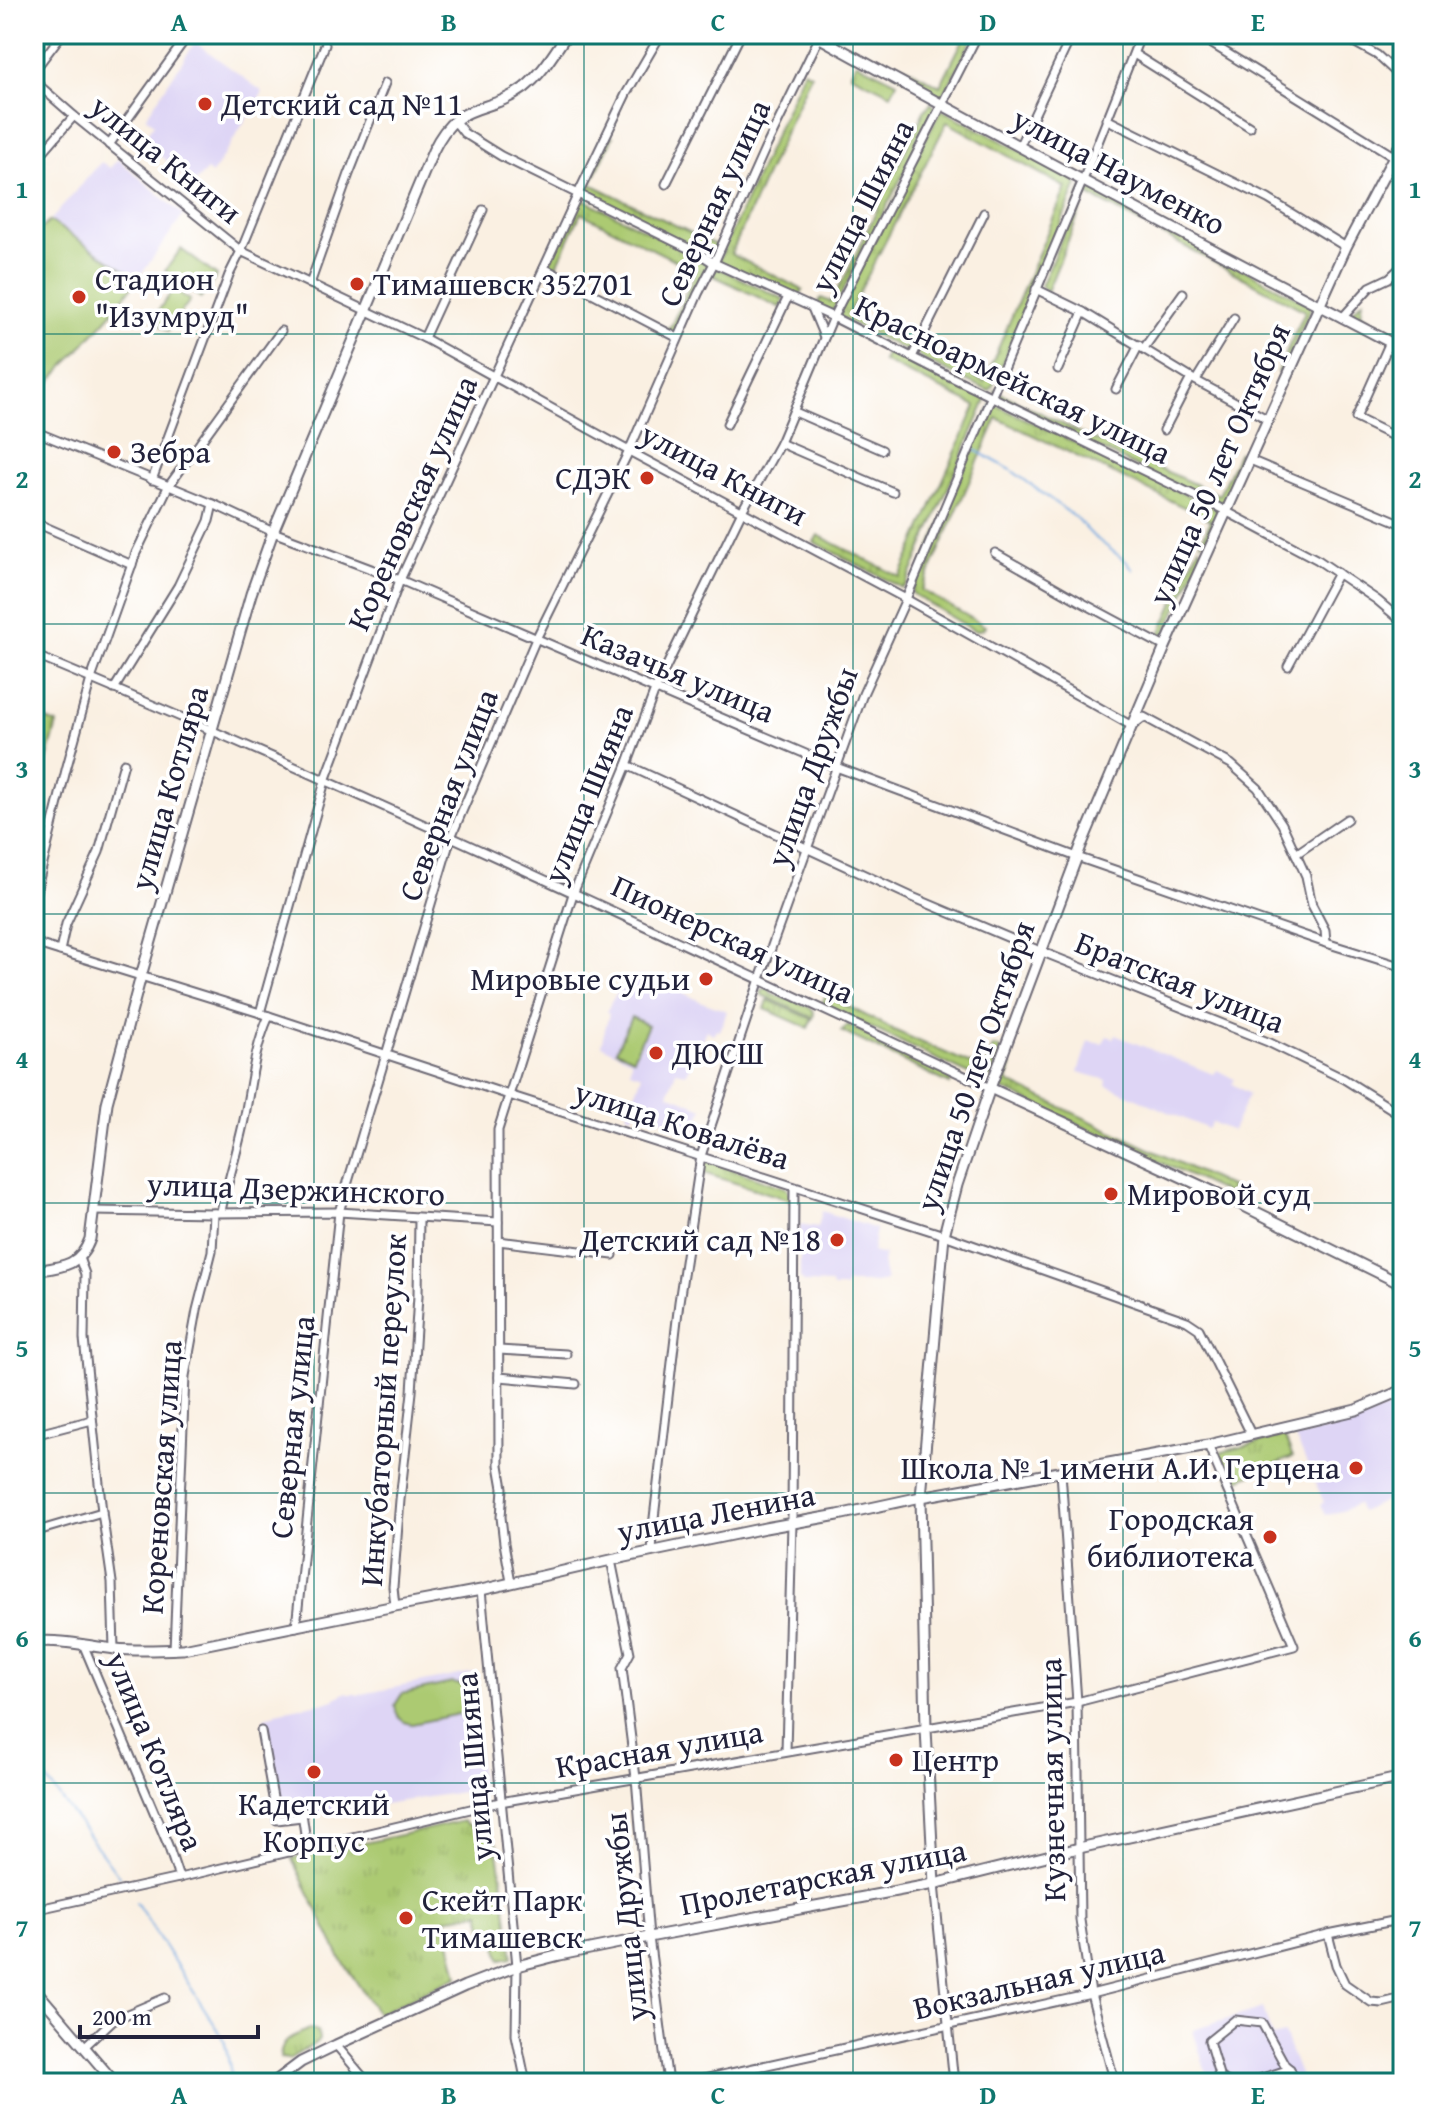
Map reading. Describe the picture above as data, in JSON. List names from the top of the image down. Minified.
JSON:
{"streets":{"main road":["улица Науменко","улица 50 лет Октября","улица Котляра","Пионерская улица","улица Ленина","Пролетарская улица"],"street":["улица Книги","Северная улица","улица Шияна","Красноармейская улица","Кореновская улица","Казачья улица","улица Дружбы","Братская улица","улица Ковалёва","улица Дзержинского","Инкубаторный переулок","Красная улица","Кузнечная улица","Вокзальная улица"]},"crossings":[["улица Книги","Северная улица"],["улица Книги","улица Шияна"],["улица Книги","улица 50 лет Октября"],["улица Книги","Кореновская улица"],["улица Книги","Казачья улица"],["улица Книги","улица Дружбы"],["улица Книги","улица Котляра"],["улица Науменко","Северная улица"],["улица Науменко","улица Шияна"],["улица Науменко","улица 50 лет Октября"],["улица Науменко","улица Дружбы"],["Северная улица","Красноармейская улица"],["Северная улица","Казачья улица"],["Северная улица","Пионерская улица"],["Северная улица","улица Ковалёва"],["Северная улица","улица Дзержинского"],["Северная улица","улица Ленина"],["улица Шияна","Красноармейская улица"],["улица Шияна","Казачья улица"],["улица Шияна","Пионерская улица"],["улица Шияна","Братская улица"],["улица Шияна","улица Ковалёва"],["улица Шияна","улица Дзержинского"],["улица Шияна","улица Ленина"],["улица Шияна","Красная улица"],["улица Шияна","Пролетарская улица"],["Красноармейская улица","улица 50 лет Октября"],["Красноармейская улица","Кореновская улица"],["Красноармейская улица","улица Дружбы"],["Красноармейская улица","улица Котляра"],["улица 50 лет Октября","Казачья улица"],["улица 50 лет Октября","Пионерская улица"],["улица 50 лет Октября","Братская улица"],["улица 50 лет Октября","улица Ковалёва"],["улица 50 лет Октября","улица Ленина"],["улица 50 лет Октября","Красная улица"],["улица 50 лет Октября","Пролетарская улица"],["улица 50 лет Октября","Вокзальная улица"],["Кореновская улица","Казачья улица"],["Кореновская улица","Пионерская улица"],["Кореновская улица","улица Ковалёва"],["Кореновская улица","улица Дзержинского"],["Кореновская улица","улица Ленина"],["Казачья улица","улица Дружбы"],["Казачья улица","улица Котляра"],["улица Дружбы","Пионерская улица"],["улица Дружбы","Братская улица"],["улица Дружбы","улица Ковалёва"],["улица Дружбы","улица Ленина"],["улица Дружбы","Красная улица"],["улица Дружбы","Пролетарская улица"],["улица Котляра","Пионерская улица"],["улица Котляра","улица Ковалёва"],["улица Котляра","улица Дзержинского"],["улица Котляра","улица Ленина"],["улица Котляра","Красная улица"],["улица Ковалёва","улица Ленина"],["улица Дзержинского","Инкубаторный переулок"],["Инкубаторный переулок","улица Ленина"],["улица Ленина","Красная улица"],["улица Ленина","Кузнечная улица"],["Красная улица","Кузнечная улица"],["Кузнечная улица","Пролетарская улица"],["Кузнечная улица","Вокзальная улица"]],"places":["Детский сад №11","Тимашевск 352701","Стадион \"Изумруд\"","Зебра","СДЭК","Мировые судьи","ДЮСШ","Мировой суд","Детский сад №18","Школа № 1 имени А.И. Герцена","Городская библиотека","Центр","Кадетский Корпус","Скейт Парк Тимашевск"],"scale_bar":"200 m","grid":{"columns":["A","B","C","D","E"],"rows":["1","2","3","4","5","6","7"]}}
